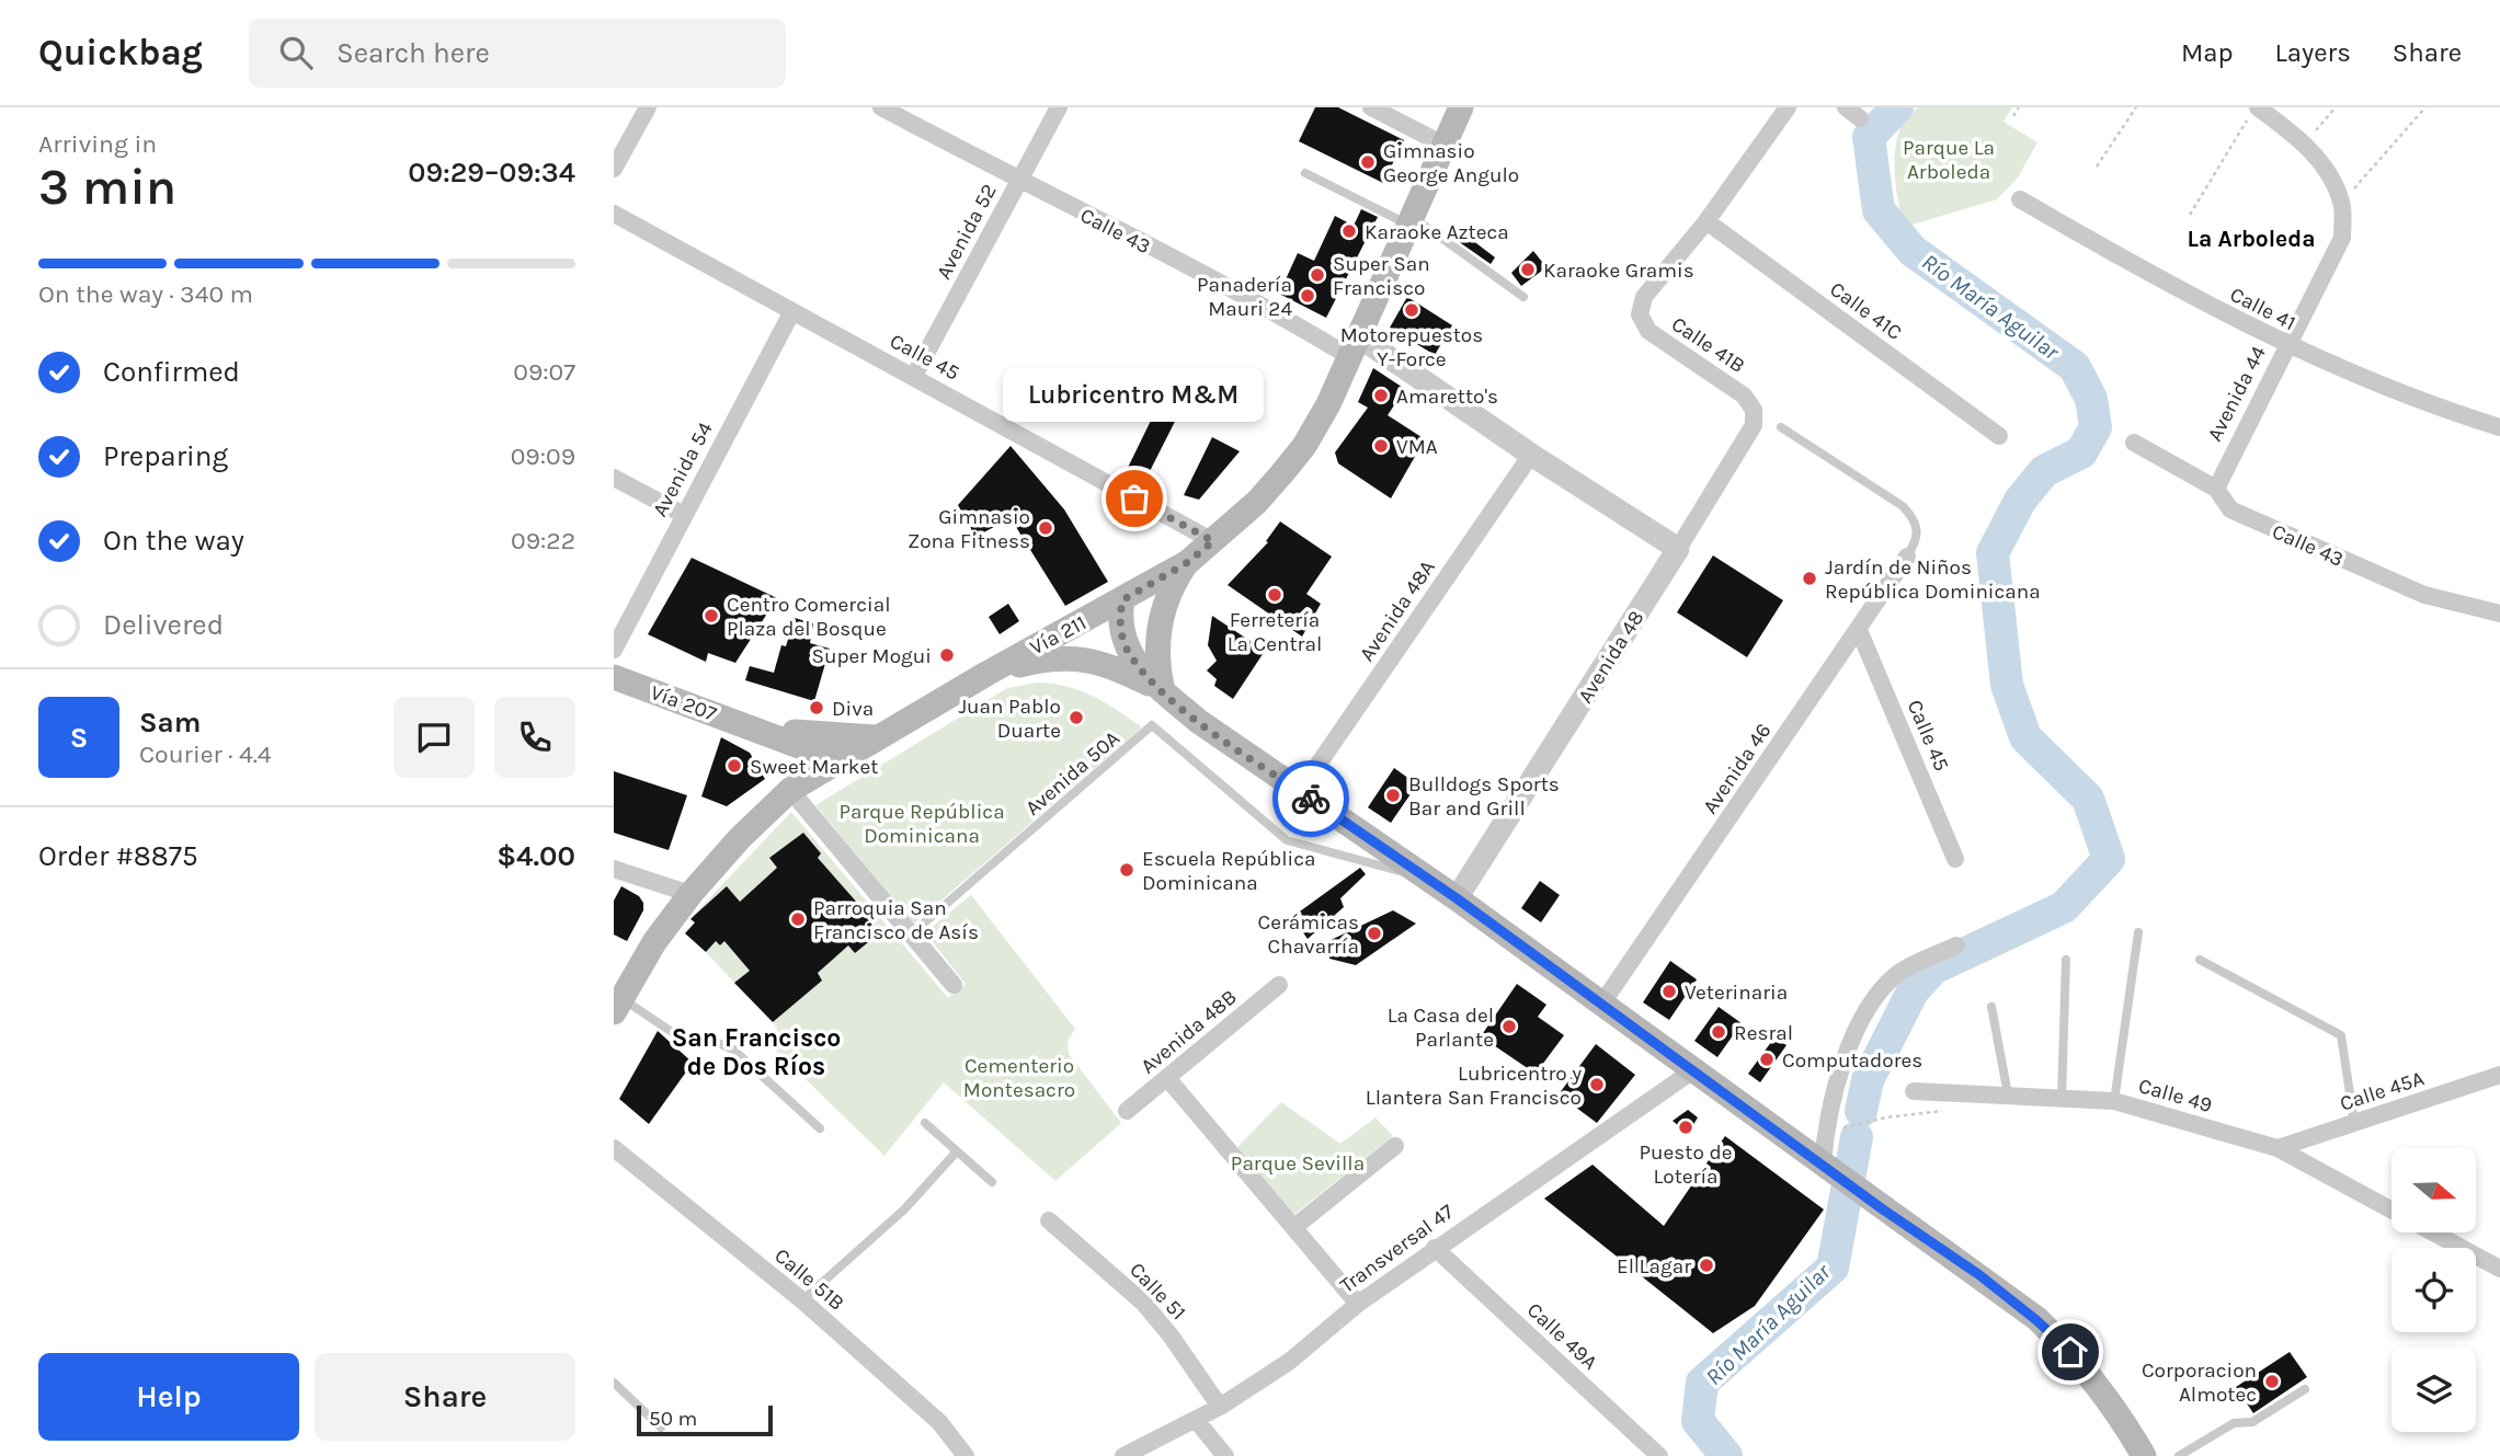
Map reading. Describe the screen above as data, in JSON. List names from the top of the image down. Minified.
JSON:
{"streets":{"main road":["Vía 211","Vía 207"],"street":["Calle 43","Avenida 52","Calle 41","Calle 41C","Calle 41B","Calle 45","Avenida 44","Avenida 54","Avenida 48A","Avenida 48","Avenida 46","Avenida 48B","Calle 45A","Calle 49","Transversal 47","Calle 51B","Calle 51","Calle 49A"],"lane":["Avenida 50A"]},"crossings":[["Calle 43","Avenida 52"],["Calle 43","Avenida 44"],["Calle 43","Avenida 48A"],["Calle 43","Vía 211"],["Calle 43","Avenida 48"],["Avenida 52","Calle 45"],["Calle 41","Avenida 44"],["Calle 41C","Calle 41B"],["Calle 41B","Avenida 48"],["Calle 45","Avenida 54"],["Calle 45","Vía 211"],["Calle 45","Avenida 46"],["Vía 211","Vía 207"],["Calle 45A","Calle 49"],["Transversal 47","Calle 51"],["Transversal 47","Calle 49A"]],"districts":["La Arboleda","San Francisco de Dos Ríos"],"water":["Río María Aguilar"],"parks":["Parque La Arboleda","Parque República Dominicana","Cementerio Montesacro","Parque Sevilla"],"places":["Gimnasio George Angulo","Karaoke Azteca","Karaoke Gramis","Super San Francisco","Panadería Mauri 24","Motorepuestos Y-Force","Amaretto's","VMA","Lubricentro M&M","Gimnasio Zona Fitness","Jardín de Niños República Dominicana","Ferretería La Central","Centro Comercial Plaza del Bosque","Super Mogui","Diva","Juan Pablo Duarte","Sweet Market","Bulldogs Sports Bar and Grill","Escuela República Dominicana","Parroquia San Francisco de Asís","Cerámicas Chavarría","Veterinaria","La Casa del Parlante","Resral","Computadores","Lubricentro y Llantera San Francisco","Puesto de Lotería","El Lagar","Corporacion Almotec"],"scale_bar":"50 m","north":"right","page":{"header":"Quickbag","search":"Search here","nav":["Map","Layers","Share"],"heading":["3 min","Arriving in","09:29–09:34"],"panel":["Sam","Courier · 4.4","Order #8875","$4.00"],"bar":"On the way · 340 m","list":[["Confirmed","09:07"],["Preparing","09:09"],["On the way","09:22"],"Delivered"],"bubble":"Lubricentro M&M","round":"S","buttons":["Help","Share"],"scale":"50 m"}}
